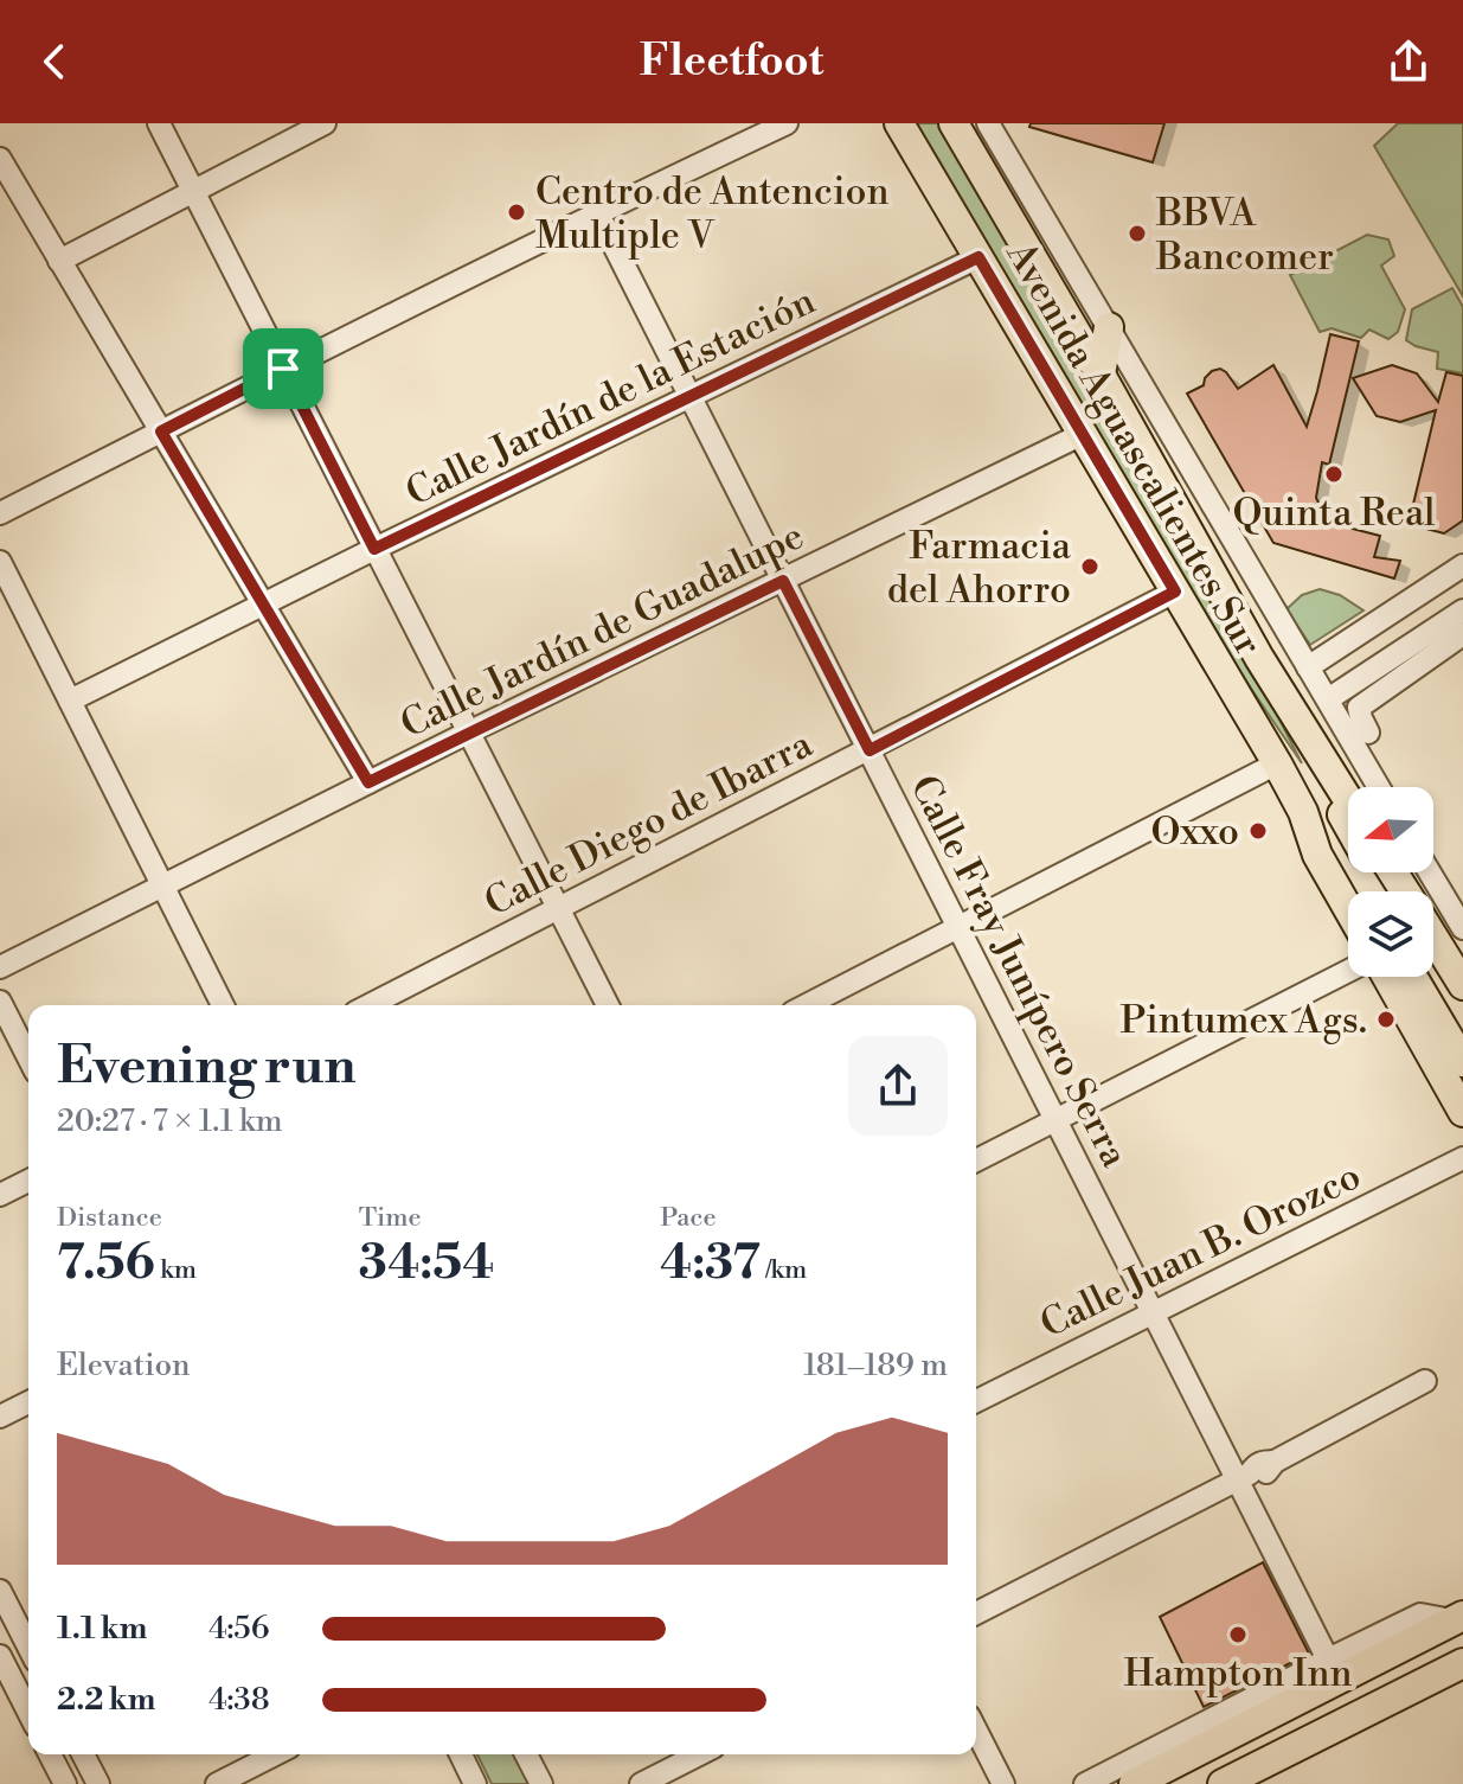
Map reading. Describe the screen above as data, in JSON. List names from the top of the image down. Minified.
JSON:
{"streets":{"main road":["Avenida Aguascalientes Sur"],"street":["Calle Jardín de la Estación","Calle Jardín de Guadalupe","Calle Diego de Ibarra","Calle Fray Junípero Serra","Calle Juan B. Orozco"]},"crossings":[["Calle Jardín de la Estación","Avenida Aguascalientes Sur"],["Calle Jardín de la Estación","Calle Fray Junípero Serra"],["Avenida Aguascalientes Sur","Calle Jardín de Guadalupe"],["Avenida Aguascalientes Sur","Calle Diego de Ibarra"],["Calle Jardín de Guadalupe","Calle Fray Junípero Serra"],["Calle Diego de Ibarra","Calle Fray Junípero Serra"],["Calle Fray Junípero Serra","Calle Juan B. Orozco"]],"places":["Centro de Antencion Multiple V","BBVA Bancomer","Quinta Real","Farmacia del Ahorro","Oxxo","Pintumex Ags.","Hampton Inn"],"north":"left","page":{"header":"Fleetfoot","heading":["Evening run","20:27 · 7 × 1.1 km"],"stats":[["Distance","7.56 km"],["Time","34:54"],["Pace","4:37 /km"]],"chart":["Elevation","181–189 m"],"list":[{"name":"1.1 km","note":"4:56"},{"name":"2.2 km","note":"4:38"}]}}
